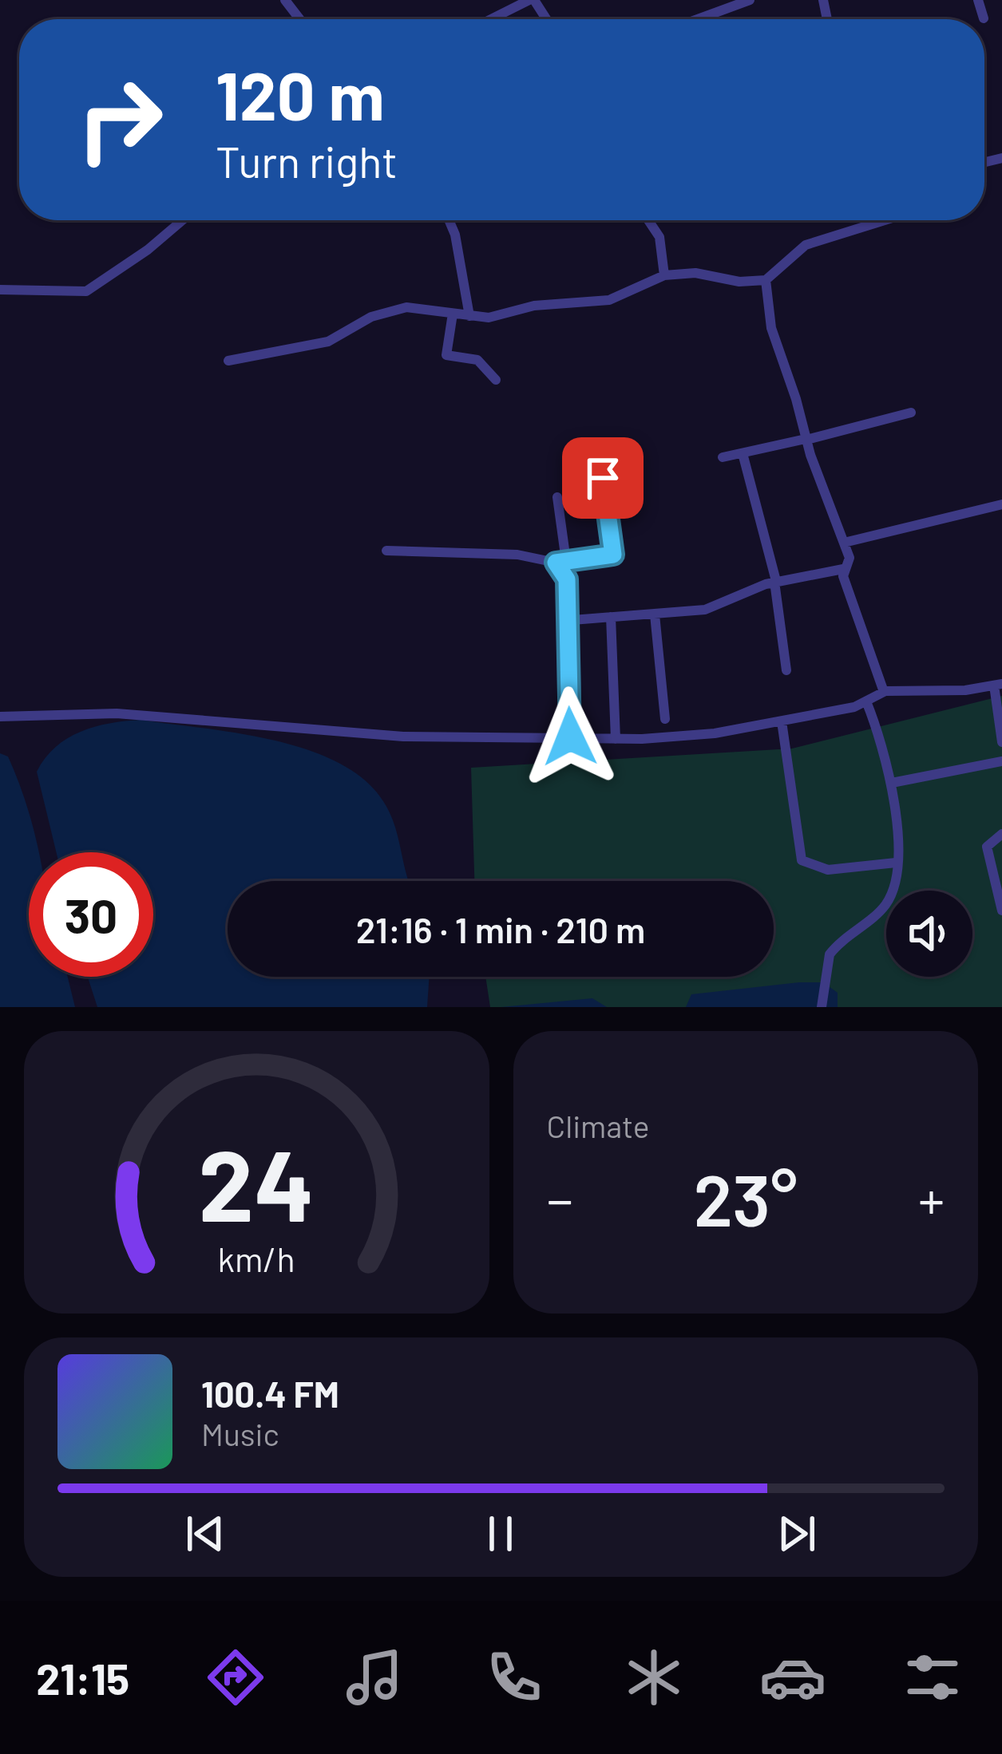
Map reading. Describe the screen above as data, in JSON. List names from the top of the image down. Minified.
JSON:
{"page":{"turn":["120 m","Turn right"],"limit":"30","trip":"21:16 · 1 min · 210 m","tile":"Climate","heat":["−","23°","+"],"song":["100.4 FM","Music"],"tabs":"21:15","gauge":["24","km/h"]}}
